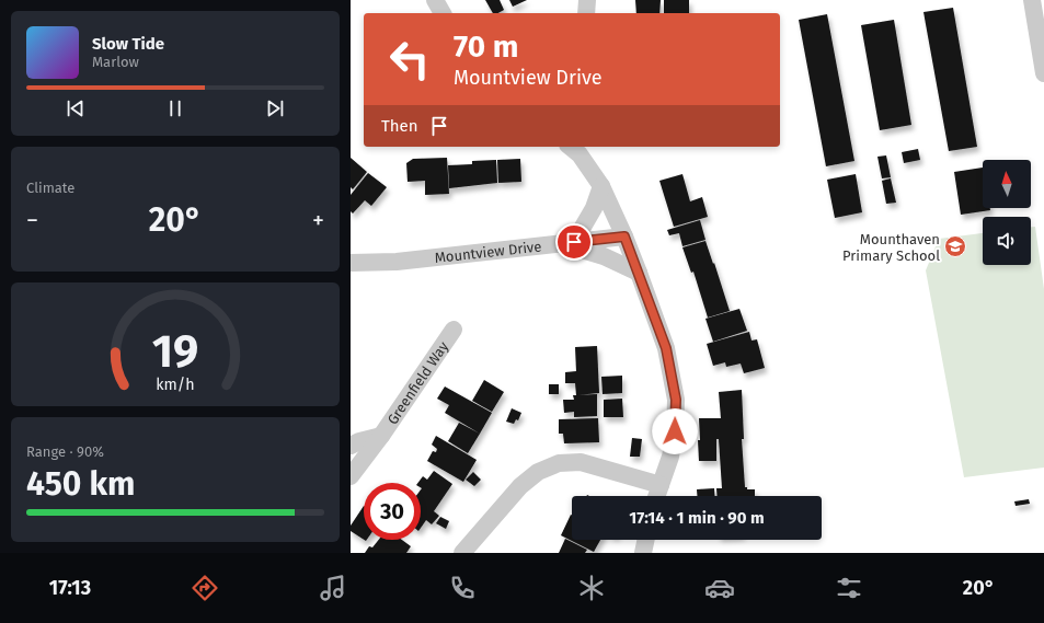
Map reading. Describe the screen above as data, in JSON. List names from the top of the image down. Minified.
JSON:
{"streets":{"street":["Mountview Drive","Greenfield Way"]},"places":{"school or university":["Mounthaven Primary School"]},"north":"top","page":{"turn":["70 m","Mountview Drive"],"song":["Slow Tide","Marlow"],"then":"Then","tile":["Climate",["Range · 90%","450 km"]],"heat":["−","20°","+"],"limit":"30","trip":"17:14 · 1 min · 90 m","tabs":["17:13","20°"],"gauge":["19","km/h"]}}
